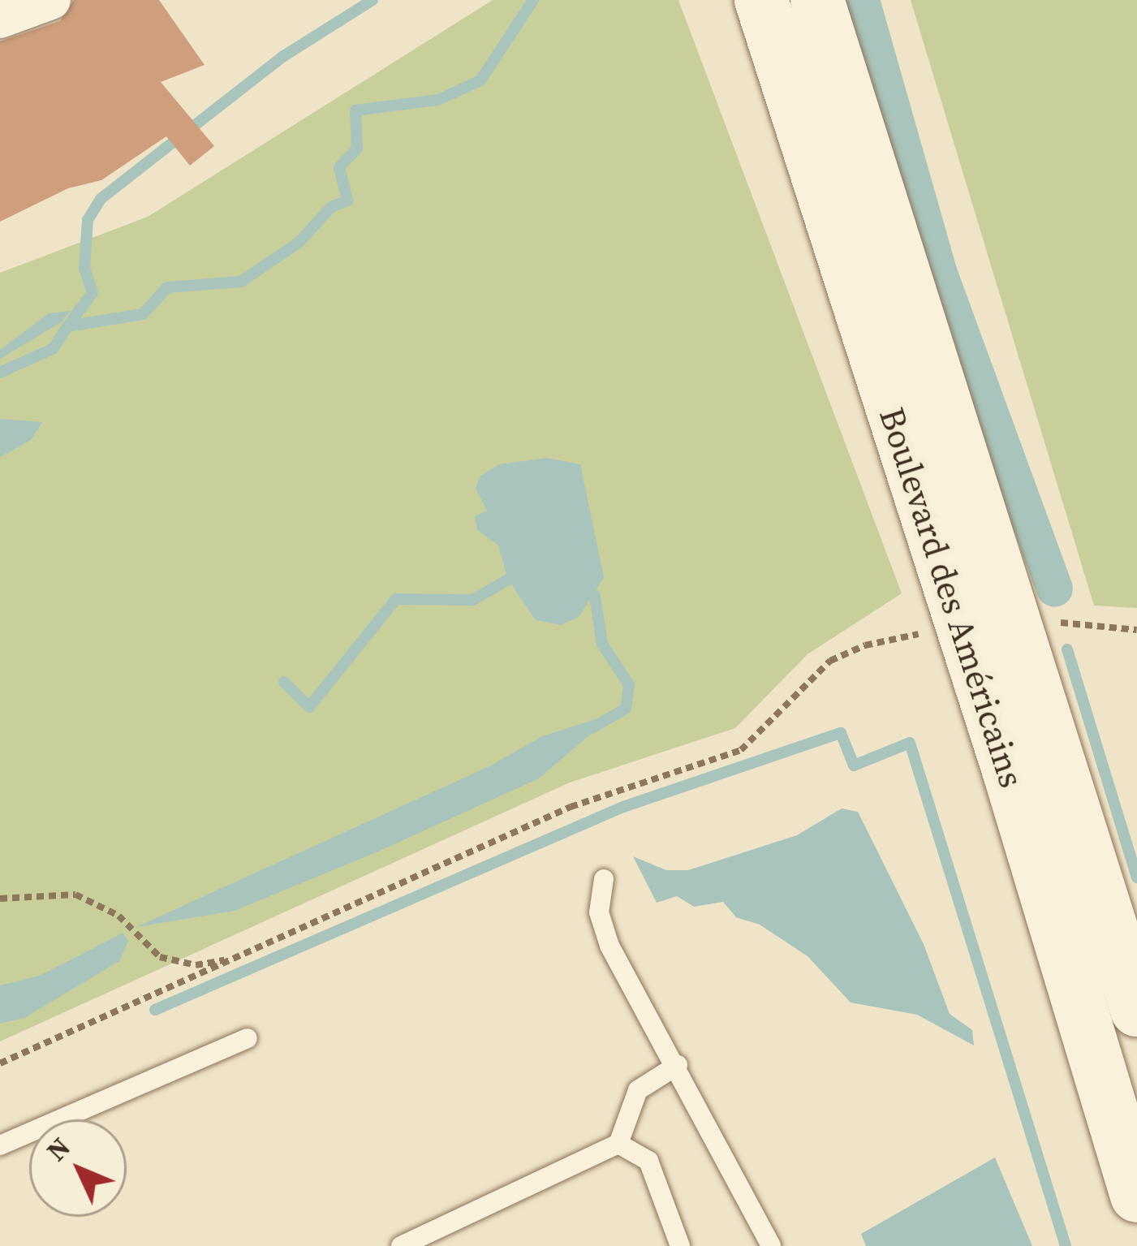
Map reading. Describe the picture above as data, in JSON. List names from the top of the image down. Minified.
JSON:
{"streets":{"main road":["Boulevard des Américains"]},"north":"top left"}
